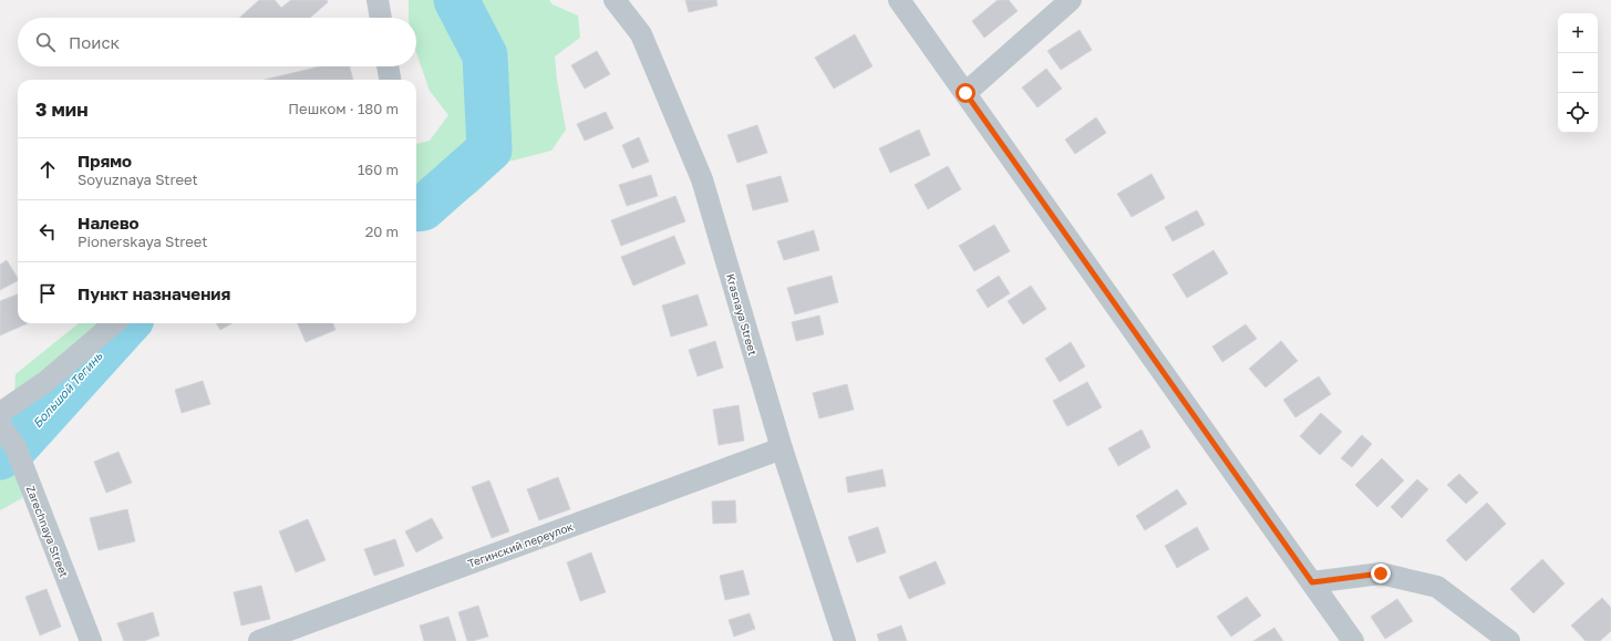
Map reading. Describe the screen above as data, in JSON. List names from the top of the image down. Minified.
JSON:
{"streets":{"street":["Krasnaya Street","Zarechnaya Street","Тегинский переулок"]},"crossings":[["Krasnaya Street","Тегинский переулок"]],"water":["Большой Тегинь"],"page":{"map_buttons":["+","−"],"search":"Поиск","heading":["3 мин","Пешком · 180 m"],"list":[["Прямо","Soyuznaya Street","160 m"],["Налево","Pionerskaya Street","20 m"],"Пункт назначения"]}}
